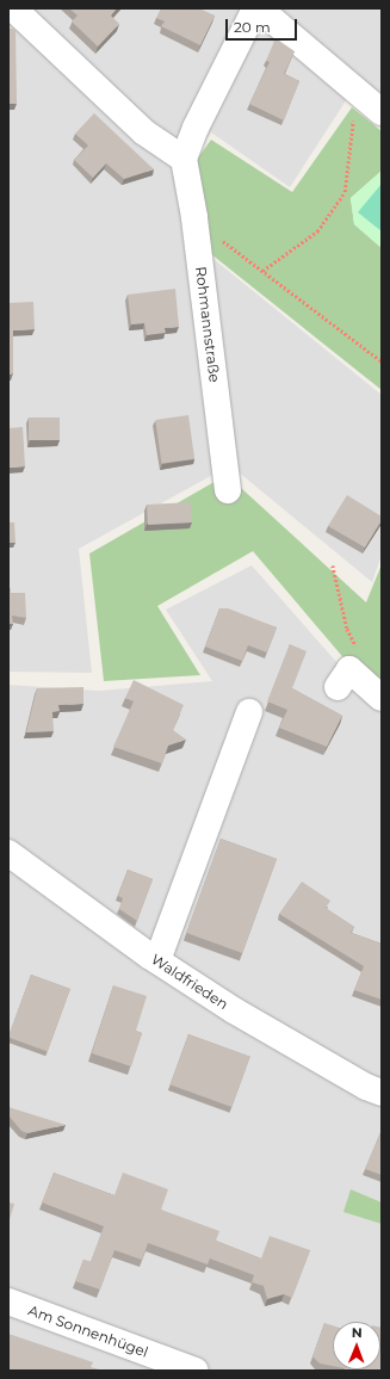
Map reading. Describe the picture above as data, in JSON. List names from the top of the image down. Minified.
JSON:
{"streets":{"street":["Rohmannstraße","Waldfrieden","Am Sonnenhügel"]},"scale_bar":"20 m","north":"top"}
